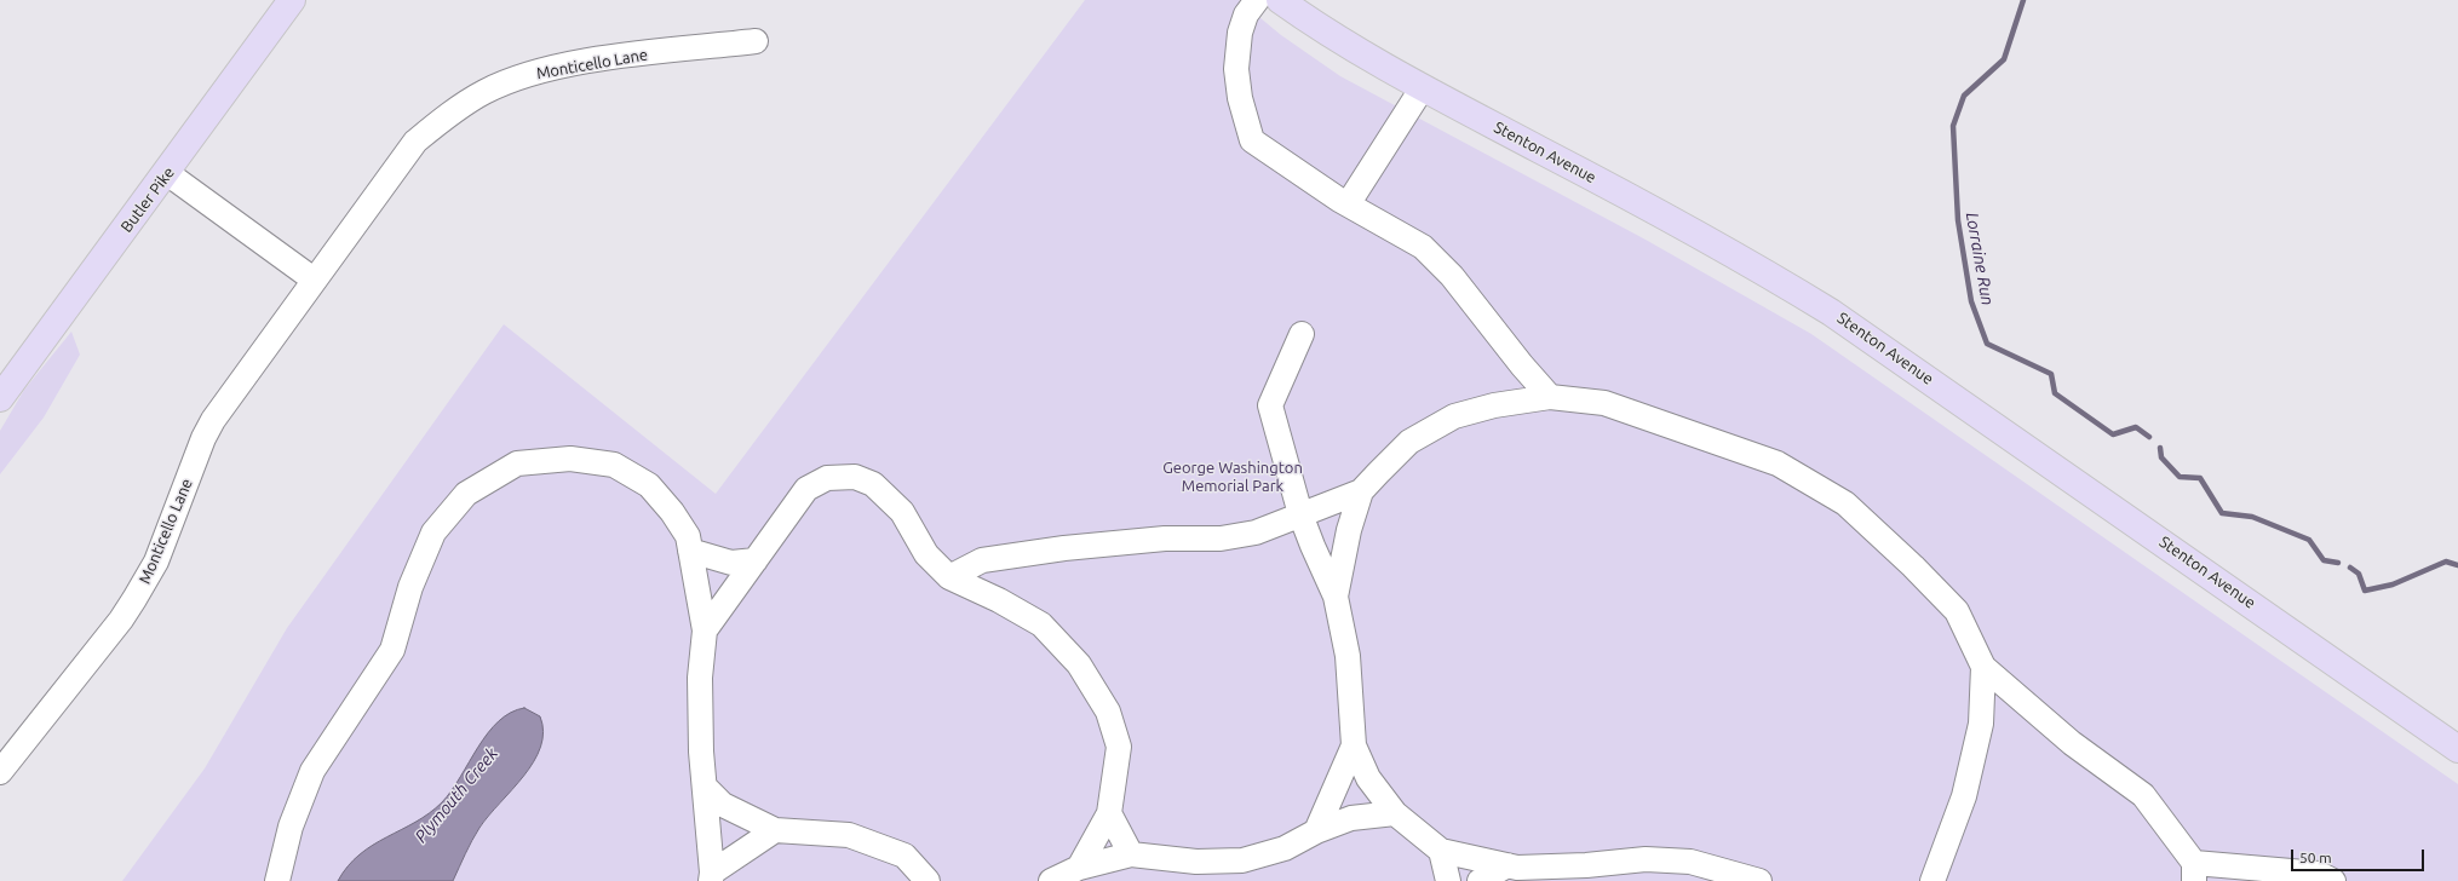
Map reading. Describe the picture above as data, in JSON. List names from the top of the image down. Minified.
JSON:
{"streets":{"main road":["Stenton Avenue","Butler Pike"],"street":["Monticello Lane"]},"water":["Lorraine Run","Plymouth Creek"],"parks":["George Washington Memorial Park"],"scale_bar":"50 m"}
